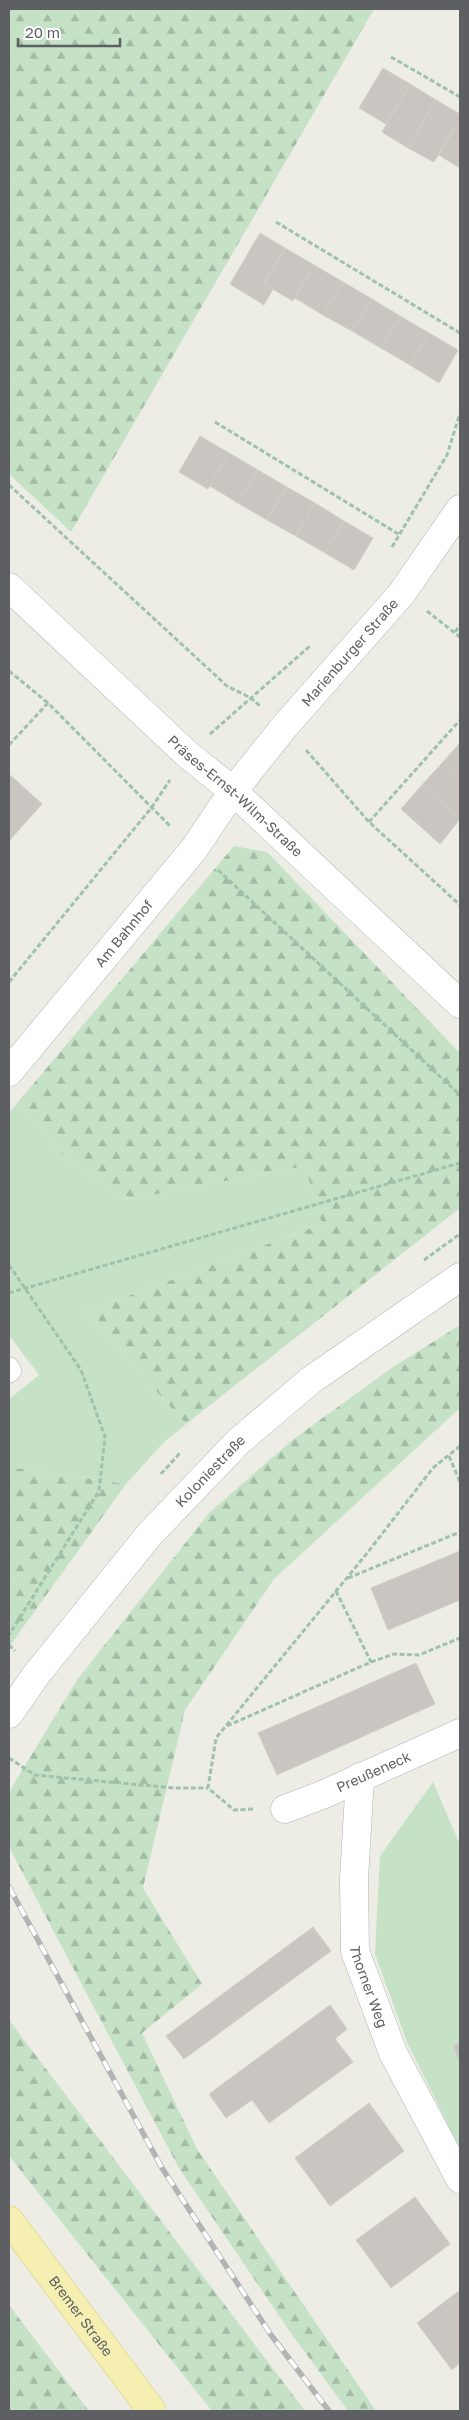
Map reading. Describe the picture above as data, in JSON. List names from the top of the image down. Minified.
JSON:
{"streets":{"main road":["Bremer Straße"],"street":["Marienburger Straße","Präses-Ernst-Wilm-Straße","Am Bahnhof","Koloniestraße","Preußeneck","Thorner Weg"]},"crossings":[["Marienburger Straße","Präses-Ernst-Wilm-Straße"],["Marienburger Straße","Am Bahnhof"],["Präses-Ernst-Wilm-Straße","Am Bahnhof"],["Preußeneck","Thorner Weg"]],"scale_bar":"20 m"}
